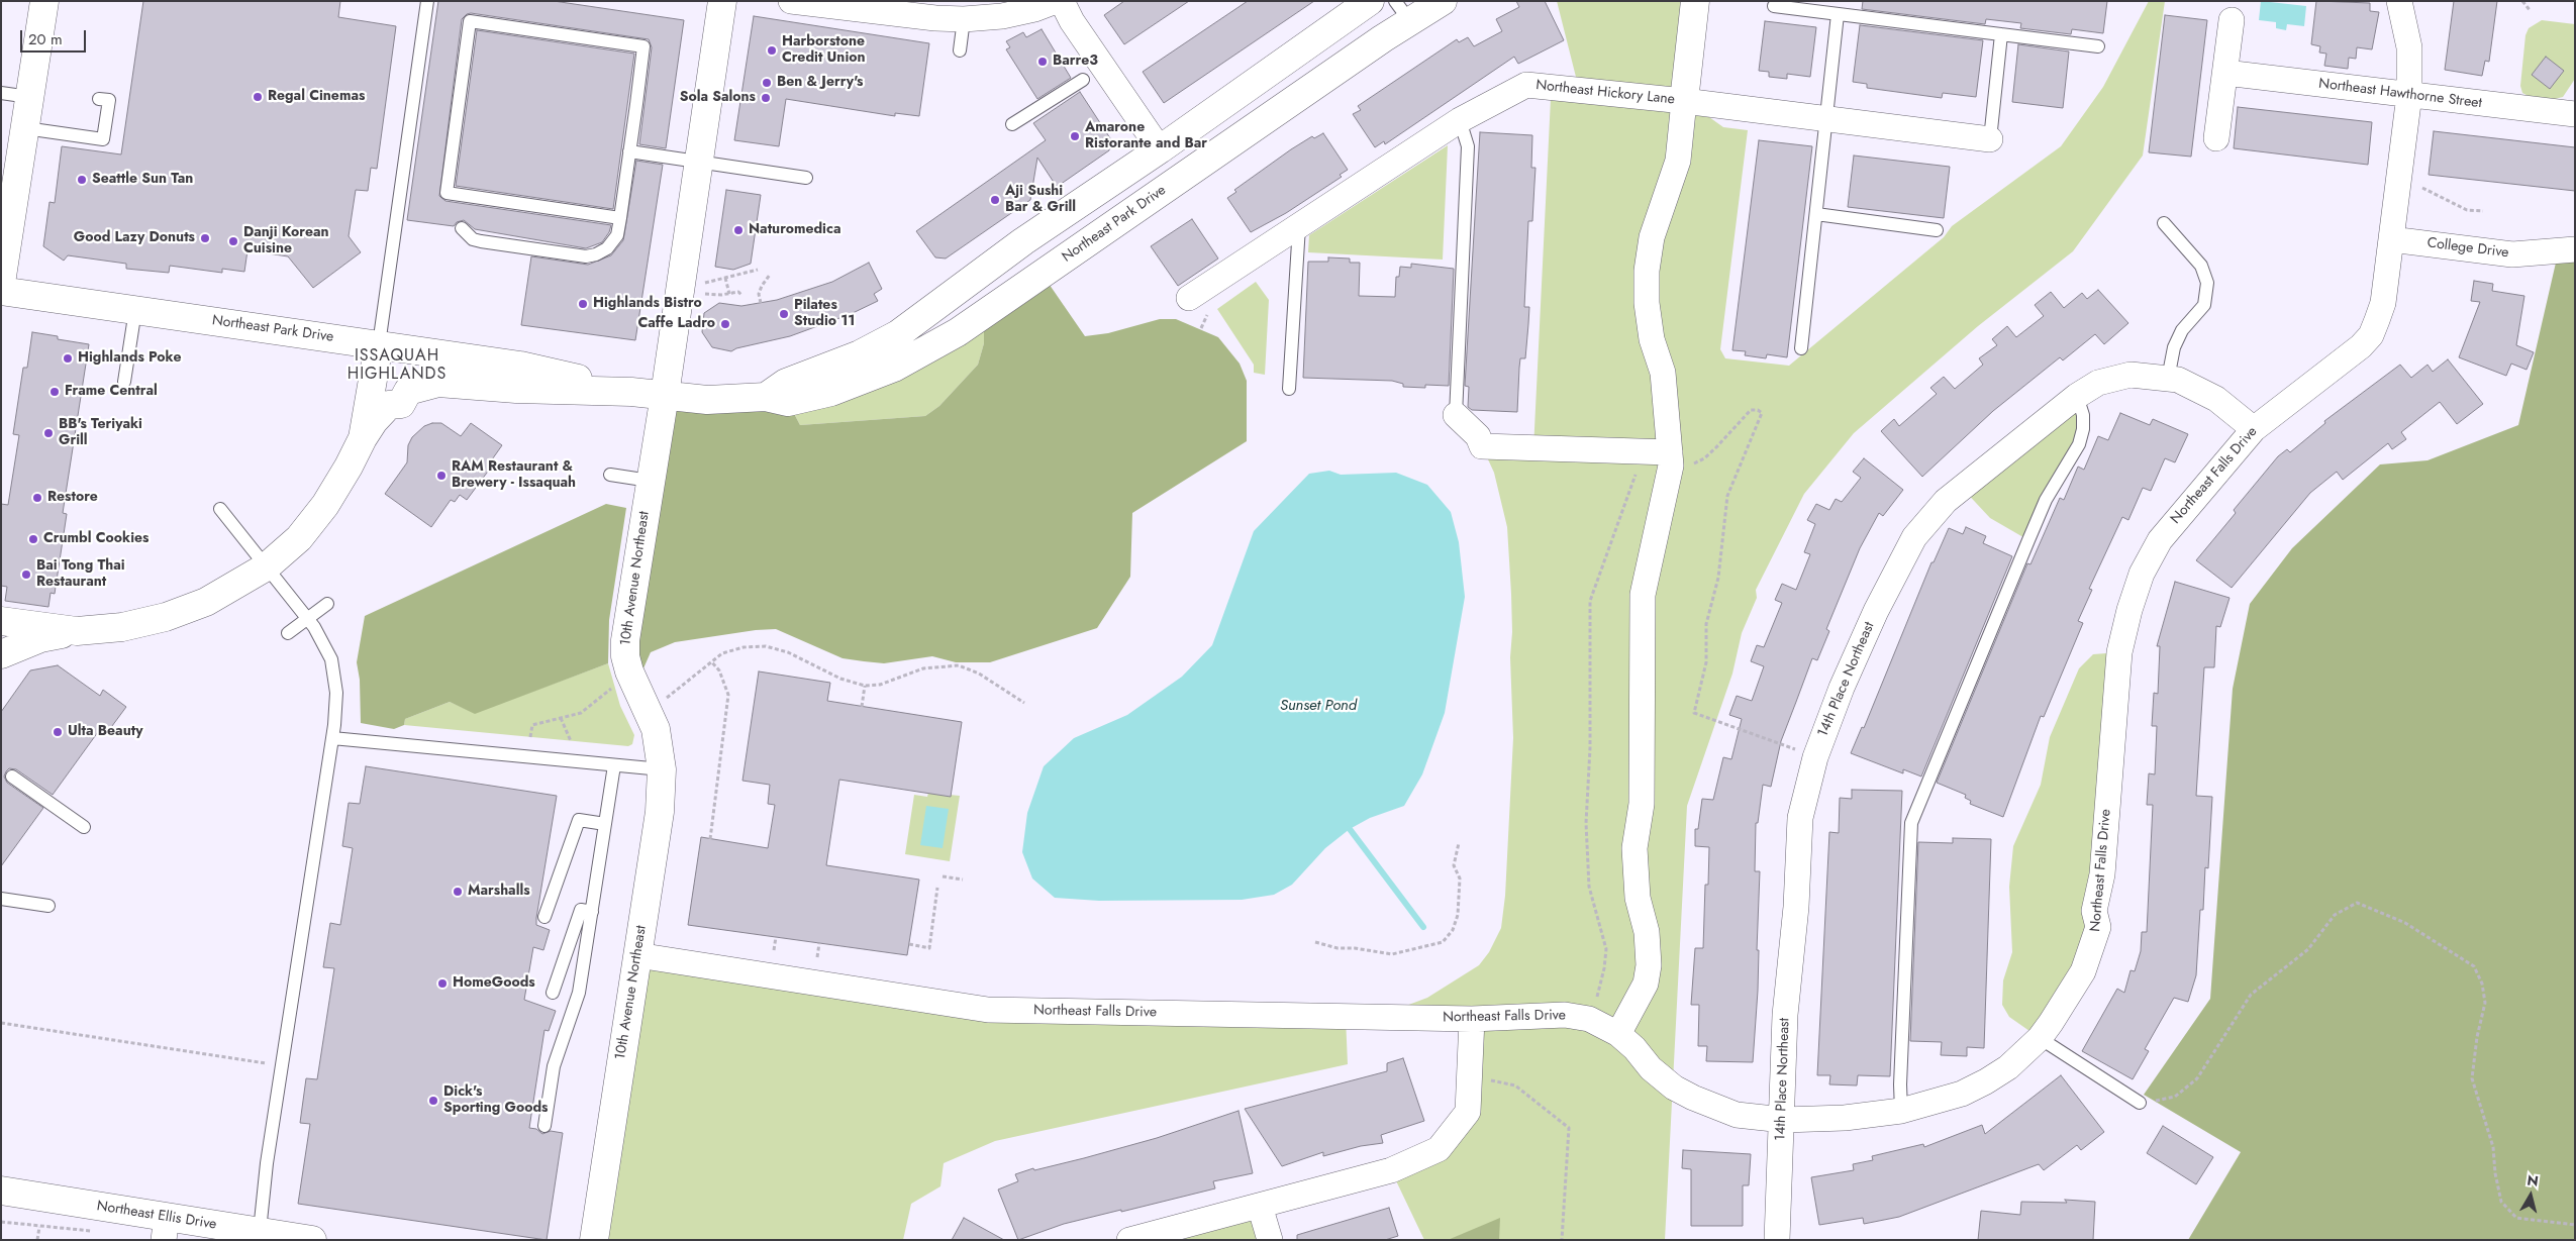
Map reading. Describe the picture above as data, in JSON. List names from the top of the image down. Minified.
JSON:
{"streets":{"street":["Northeast Hickory Lane","Northeast Hawthorne Street","Northeast Park Drive","College Drive","Northeast Falls Drive","10th Avenue Northeast","14th Place Northeast","Northeast Ellis Drive"]},"crossings":[["Northeast Hawthorne Street","Northeast Falls Drive"],["Northeast Park Drive","10th Avenue Northeast"],["College Drive","Northeast Falls Drive"],["Northeast Falls Drive","10th Avenue Northeast"],["Northeast Falls Drive","14th Place Northeast"]],"districts":["ISSAQUAH HIGHLANDS"],"water":["Sunset Pond"],"places":["Harborstone Credit Union","Barre3","Ben & Jerry's","Regal Cinemas","Sola Salons","Amarone Ristorante and Bar","Seattle Sun Tan","Aji Sushi Bar & Grill","Naturomedica","Good Lazy Donuts","Danji Korean Cuisine","Highlands Bistro","Pilates Studio 11","Caffe Ladro","Highlands Poke","Frame Central","BB's Teriyaki Grill","RAM Restaurant & Brewery - Issaquah","Restore","Crumbl Cookies","Bai Tong Thai Restaurant","Ulta Beauty","Marshalls","HomeGoods","Dick's Sporting Goods"],"scale_bar":"20 m","north":"top"}
